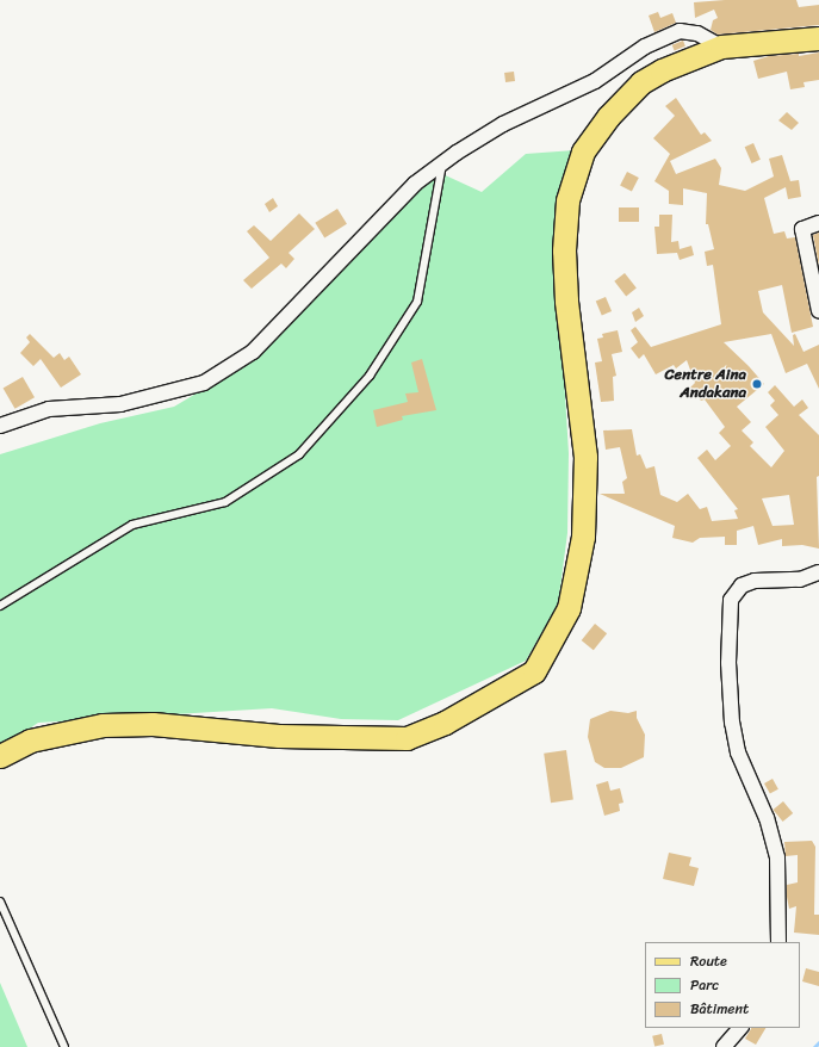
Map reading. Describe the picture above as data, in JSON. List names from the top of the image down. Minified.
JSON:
{"places":["Centre Aina Andakana"],"legend":["Route","Parc","Bâtiment"]}
